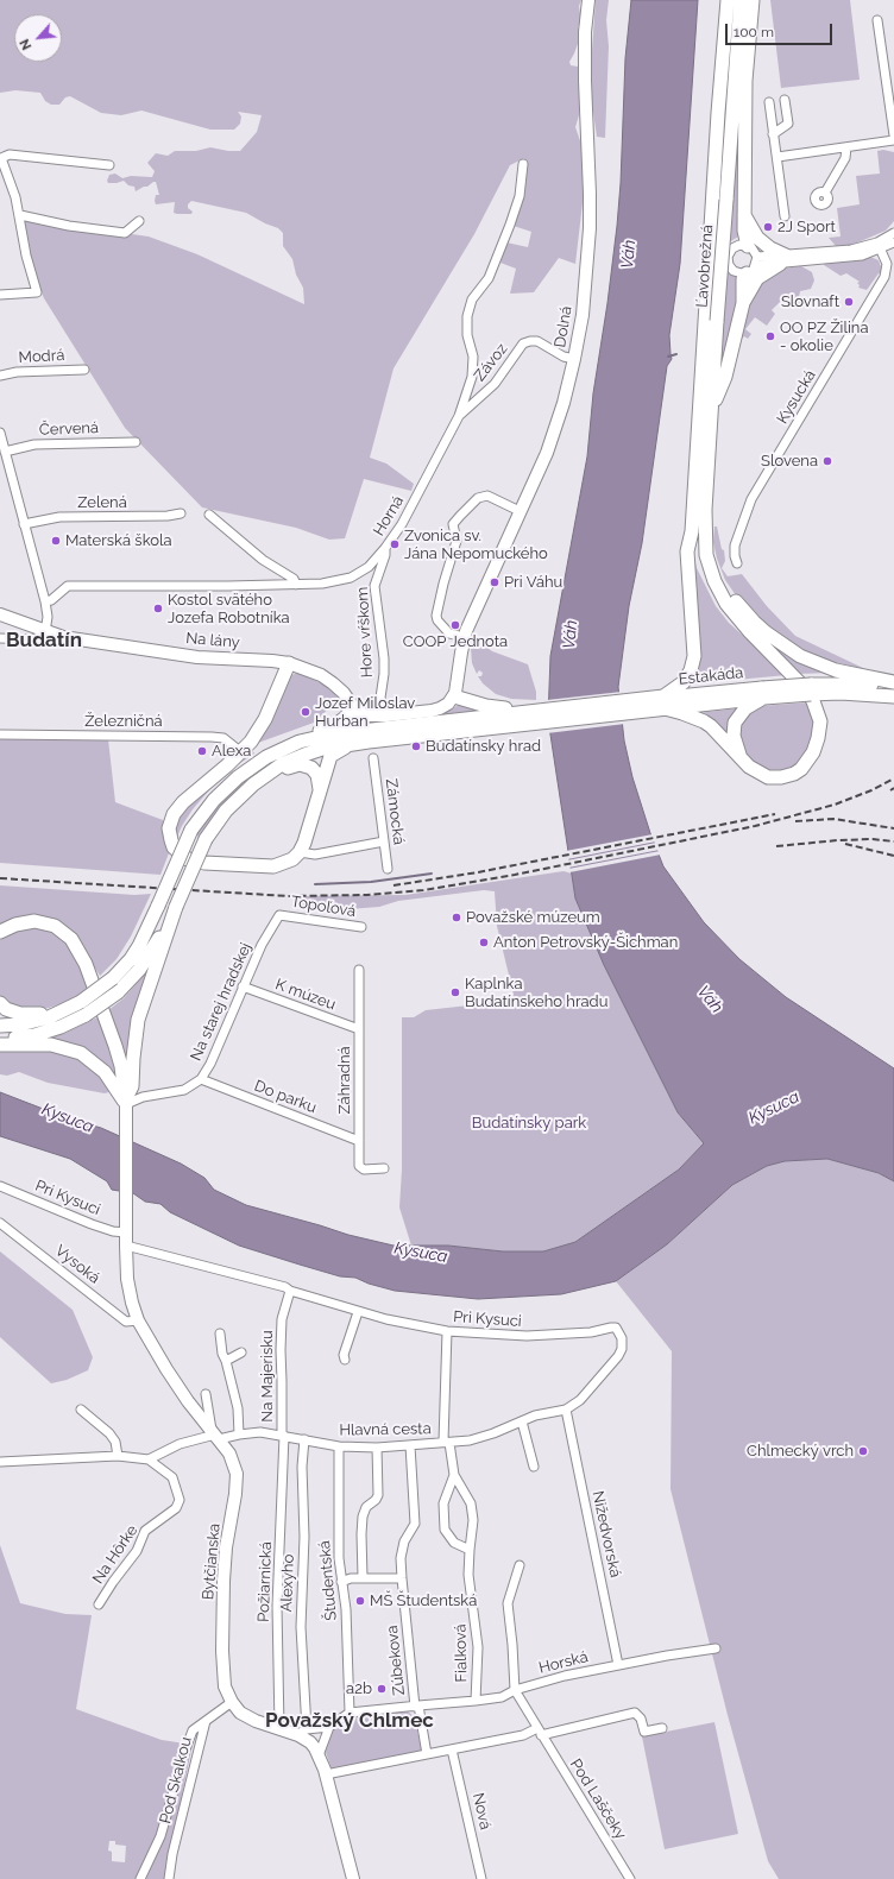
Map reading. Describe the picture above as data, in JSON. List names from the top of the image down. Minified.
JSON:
{"streets":{"main road":["Ľavobrežná","Dolná","Na lány","Estakáda","Bytčianska"],"street":["Modrá","Závoz","Kysucká","Červená","Zelená","Horná","Hore vŕškom","Železničná","Zámocká","Topoľová","K múzeu","Na starej hradskej","Záhradná","Do parku","Pri Kysuci","Vysoká","Na Majerisku","Hlavná cesta","Nižedvorská","Na Hôrke","Študentská","Požiarnická","Alexyho","Fialková","Zúbekova","Horská","Pod Skalkou","Pod Laščeky","Nová"]},"crossings":[["Dolná","Závoz"],["Závoz","Horná"],["Horná","Hore vŕškom"],["Topoľová","Na starej hradskej"],["K múzeu","Na starej hradskej"],["K múzeu","Záhradná"],["Na starej hradskej","Do parku"],["Na starej hradskej","Bytčianska"],["Záhradná","Do parku"],["Pri Kysuci","Na Majerisku"],["Pri Kysuci","Hlavná cesta"],["Pri Kysuci","Bytčianska"],["Pri Kysuci","Fialková"],["Vysoká","Bytčianska"],["Na Majerisku","Hlavná cesta"],["Na Majerisku","Požiarnická"],["Hlavná cesta","Nižedvorská"],["Hlavná cesta","Bytčianska"],["Hlavná cesta","Študentská"],["Hlavná cesta","Požiarnická"],["Hlavná cesta","Alexyho"],["Hlavná cesta","Fialková"],["Hlavná cesta","Zúbekova"],["Nižedvorská","Horská"],["Bytčianska","Požiarnická"],["Bytčianska","Alexyho"],["Bytčianska","Pod Skalkou"],["Študentská","Horská"],["Fialková","Horská"],["Zúbekova","Horská"],["Horská","Pod Laščeky"]],"districts":["Budatín","Považský Chlmec"],"water":["Váh","Kysuca"],"parks":["Budatínsky park"],"places":["2J Sport","Slovnaft","OO PZ Žilina - okolie","Slovena","Materská škola","Zvonica sv. Jána Nepomuckého","Pri Váhu","Kostol svätého Jozefa Robotníka","COOP Jednota","Jozef Miloslav Hurban","Budatínsky hrad","Alexa","Považské múzeum","Anton Petrovský-Šichman","Kaplnka Budatínskeho hradu","Chlmecký vrch","MŠ Študentská","a2b"],"scale_bar":"100 m","north":"bottom left"}
